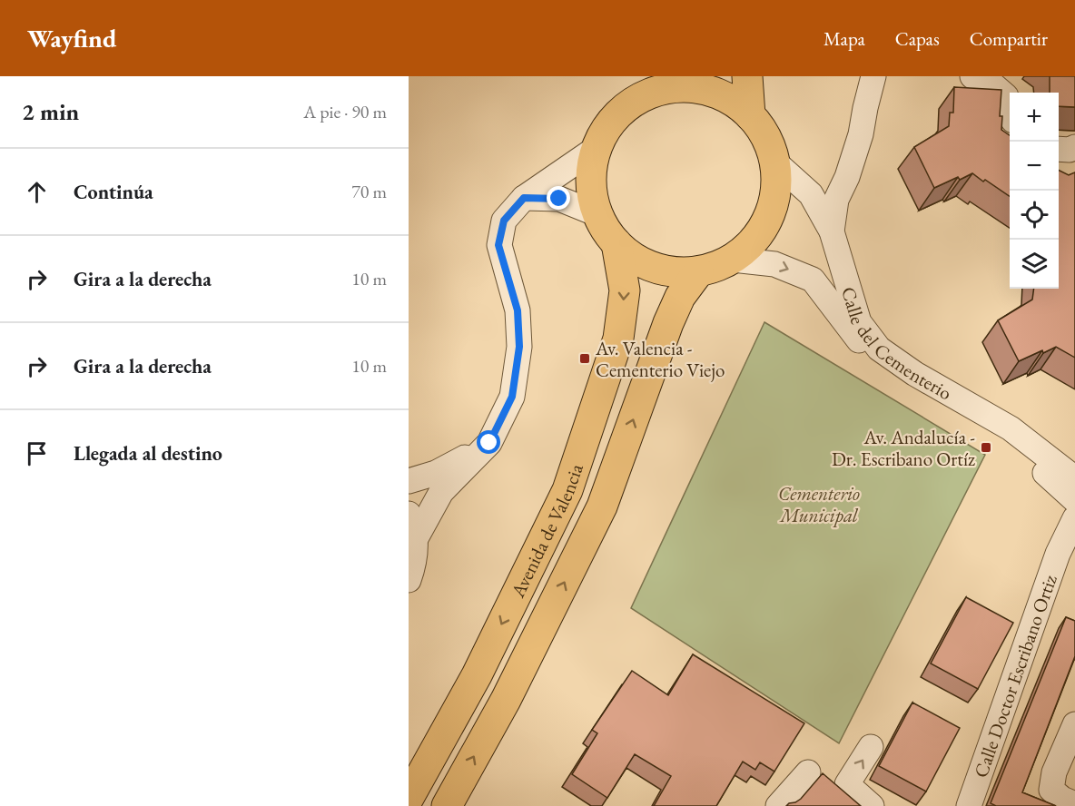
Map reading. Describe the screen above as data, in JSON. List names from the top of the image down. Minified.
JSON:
{"streets":{"highway":["Avenida de Valencia"],"street":["Calle del Cementerio","Calle Doctor Escribano Ortiz"]},"crossings":[["Calle del Cementerio","Avenida de Valencia"]],"parks":["Cementerio Municipal"],"places":{"transit":["Av. Valencia - Cementerio Viejo","Av. Andalucía - Dr. Escribano Ortíz"]},"page":{"header":"Wayfind","nav":["Mapa","Capas","Compartir"],"heading":["2 min","A pie · 90 m"],"map_buttons":["+","−"],"list":[["Continúa","70 m"],["Gira a la derecha","10 m"],["Gira a la derecha","10 m"],"Llegada al destino"]}}
